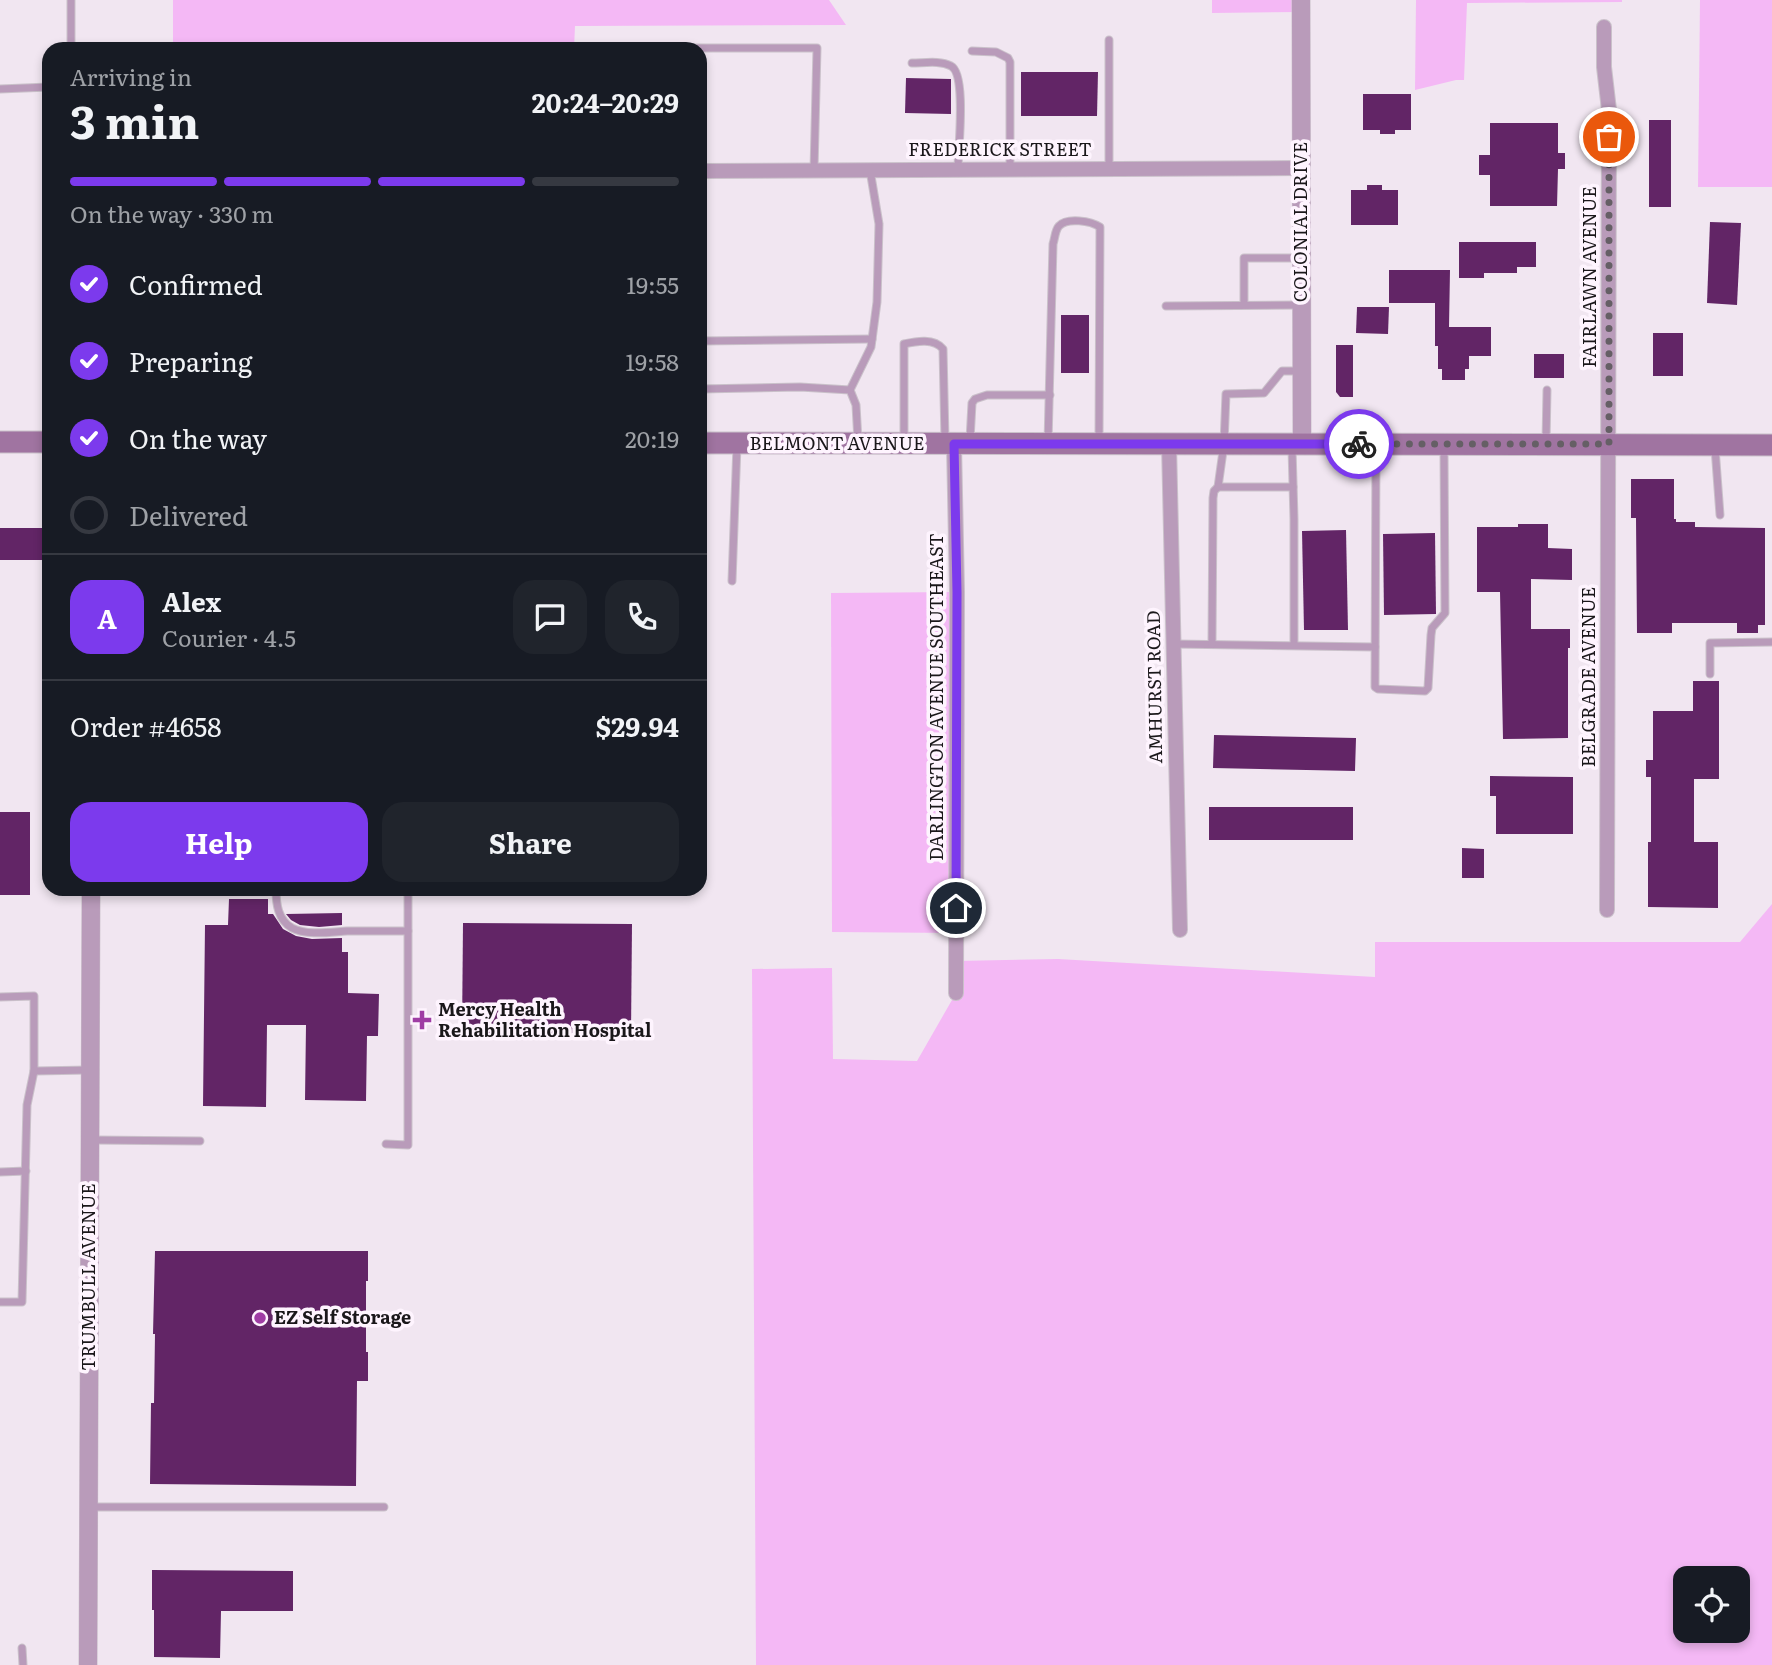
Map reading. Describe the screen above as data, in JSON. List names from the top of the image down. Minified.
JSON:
{"streets":{"main road":["BELMONT AVENUE"],"street":["FREDERICK STREET","COLONIAL DRIVE","FAIRLAWN AVENUE","BELGRADE AVENUE","AMHURST ROAD","DARLINGTON AVENUE SOUTHEAST","TRUMBULL AVENUE"]},"crossings":[["FREDERICK STREET","COLONIAL DRIVE"],["COLONIAL DRIVE","BELMONT AVENUE"],["FAIRLAWN AVENUE","BELMONT AVENUE"],["FAIRLAWN AVENUE","BELGRADE AVENUE"],["BELMONT AVENUE","BELGRADE AVENUE"],["BELMONT AVENUE","AMHURST ROAD"],["BELMONT AVENUE","DARLINGTON AVENUE SOUTHEAST"]],"places":{"health":["Mercy Health Rehabilitation Hospital"],"other":["EZ Self Storage"]},"page":{"heading":["3 min","Arriving in","20:24–20:29"],"panel":["Alex","Courier · 4.5","Order #4658","$29.94"],"bar":"On the way · 330 m","list":[["Confirmed","19:55"],["Preparing","19:58"],["On the way","20:19"],"Delivered"],"round":"A","buttons":["Help","Share"]}}
